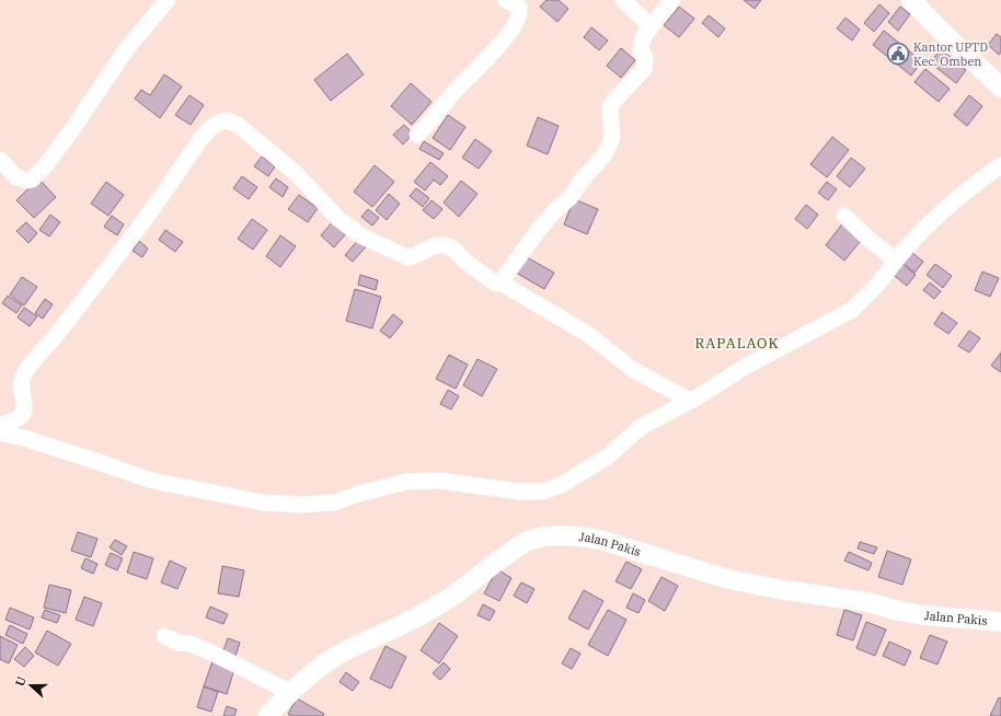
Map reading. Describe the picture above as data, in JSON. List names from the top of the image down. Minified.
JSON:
{"streets":{"street":["Jalan Pakis"]},"districts":["RAPALAOK"],"places":{"public building":["Kantor UPTD Kec. Omben"]},"north":"left"}
